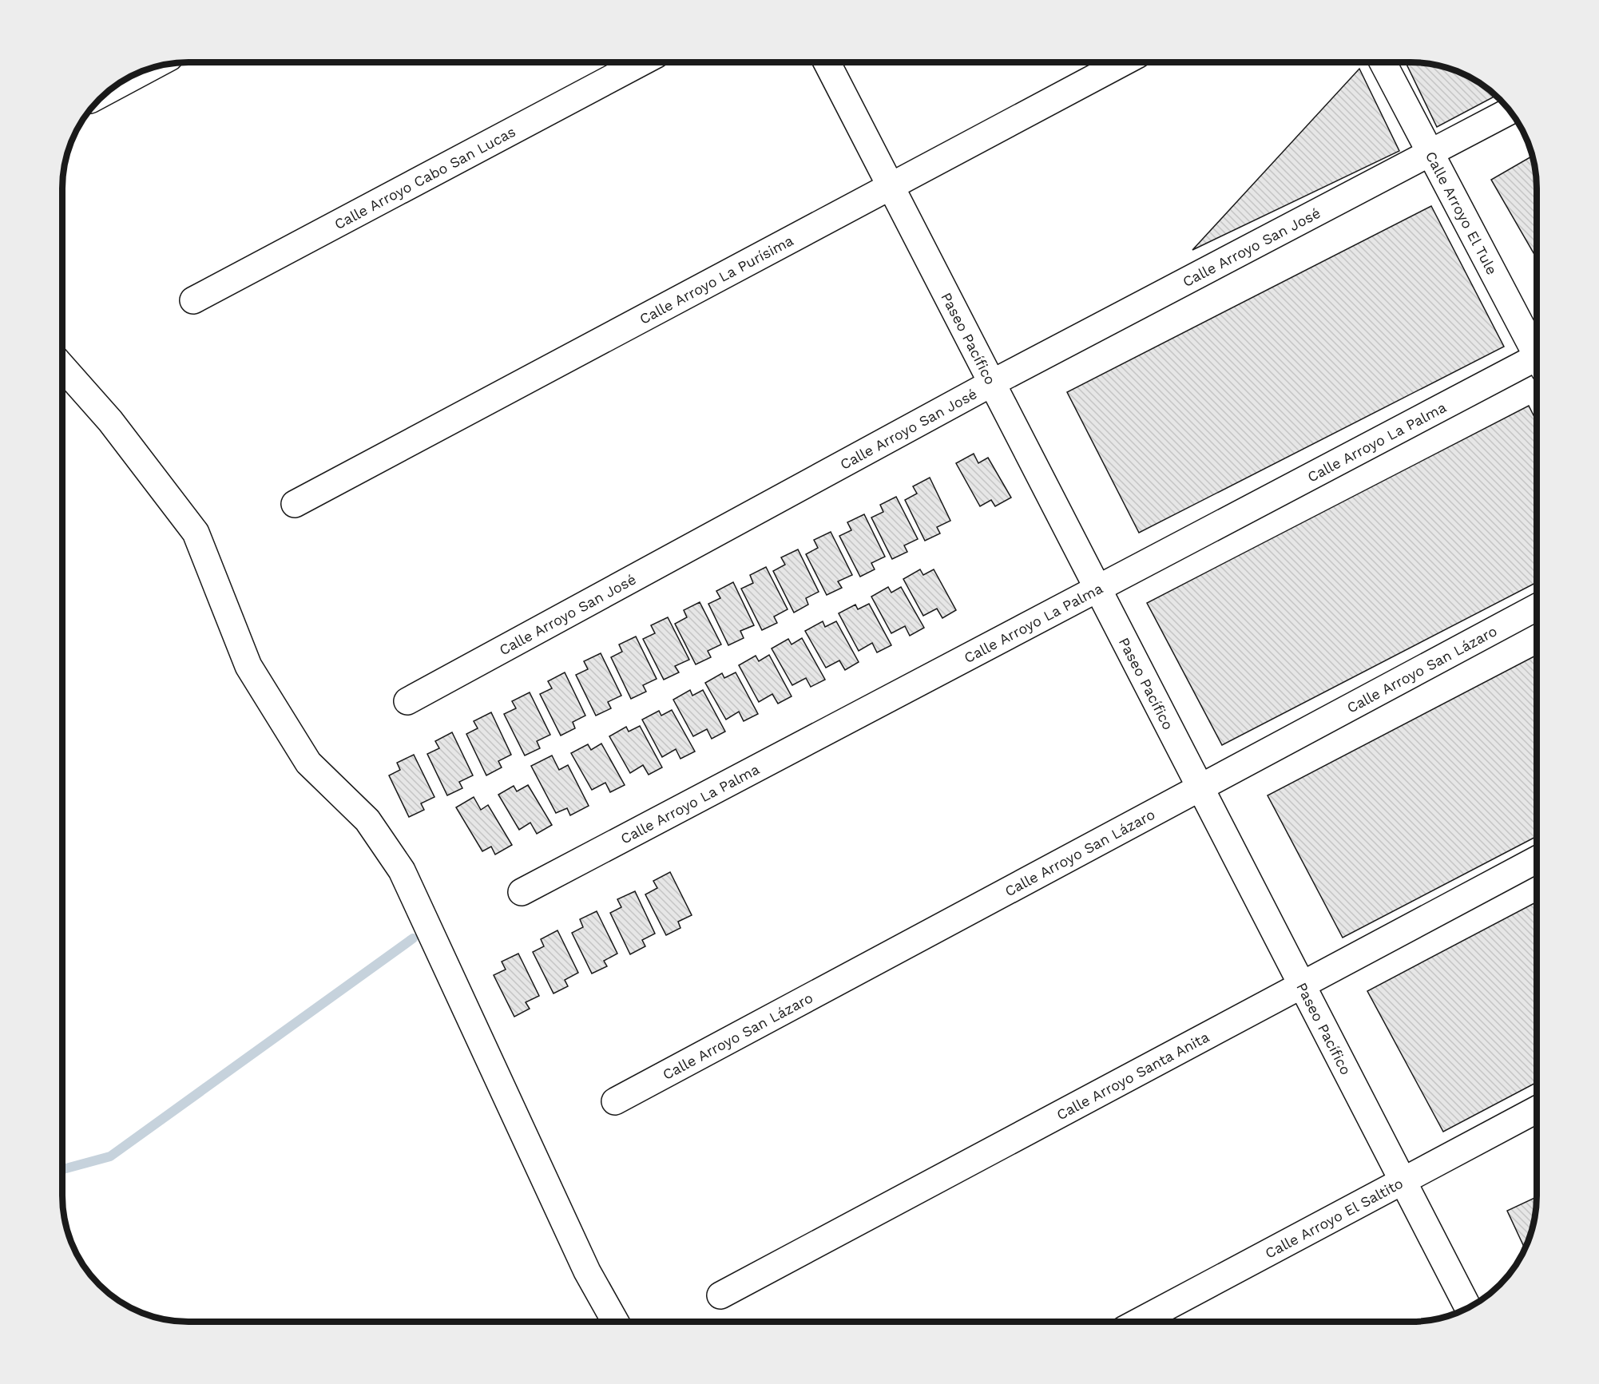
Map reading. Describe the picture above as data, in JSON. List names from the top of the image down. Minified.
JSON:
{"streets":{"street":["Calle Arroyo Cabo San Lucas","Calle Arroyo El Tule","Calle Arroyo San José","Calle Arroyo La Purísima","Paseo Pacífico","Calle Arroyo La Palma","Calle Arroyo San Lázaro","Calle Arroyo Santa Anita","Calle Arroyo El Saltito"]},"crossings":[["Calle Arroyo El Tule","Calle Arroyo San José"],["Calle Arroyo San José","Paseo Pacífico"],["Calle Arroyo La Purísima","Paseo Pacífico"],["Paseo Pacífico","Calle Arroyo La Palma"],["Paseo Pacífico","Calle Arroyo San Lázaro"],["Paseo Pacífico","Calle Arroyo Santa Anita"],["Paseo Pacífico","Calle Arroyo El Saltito"]]}
